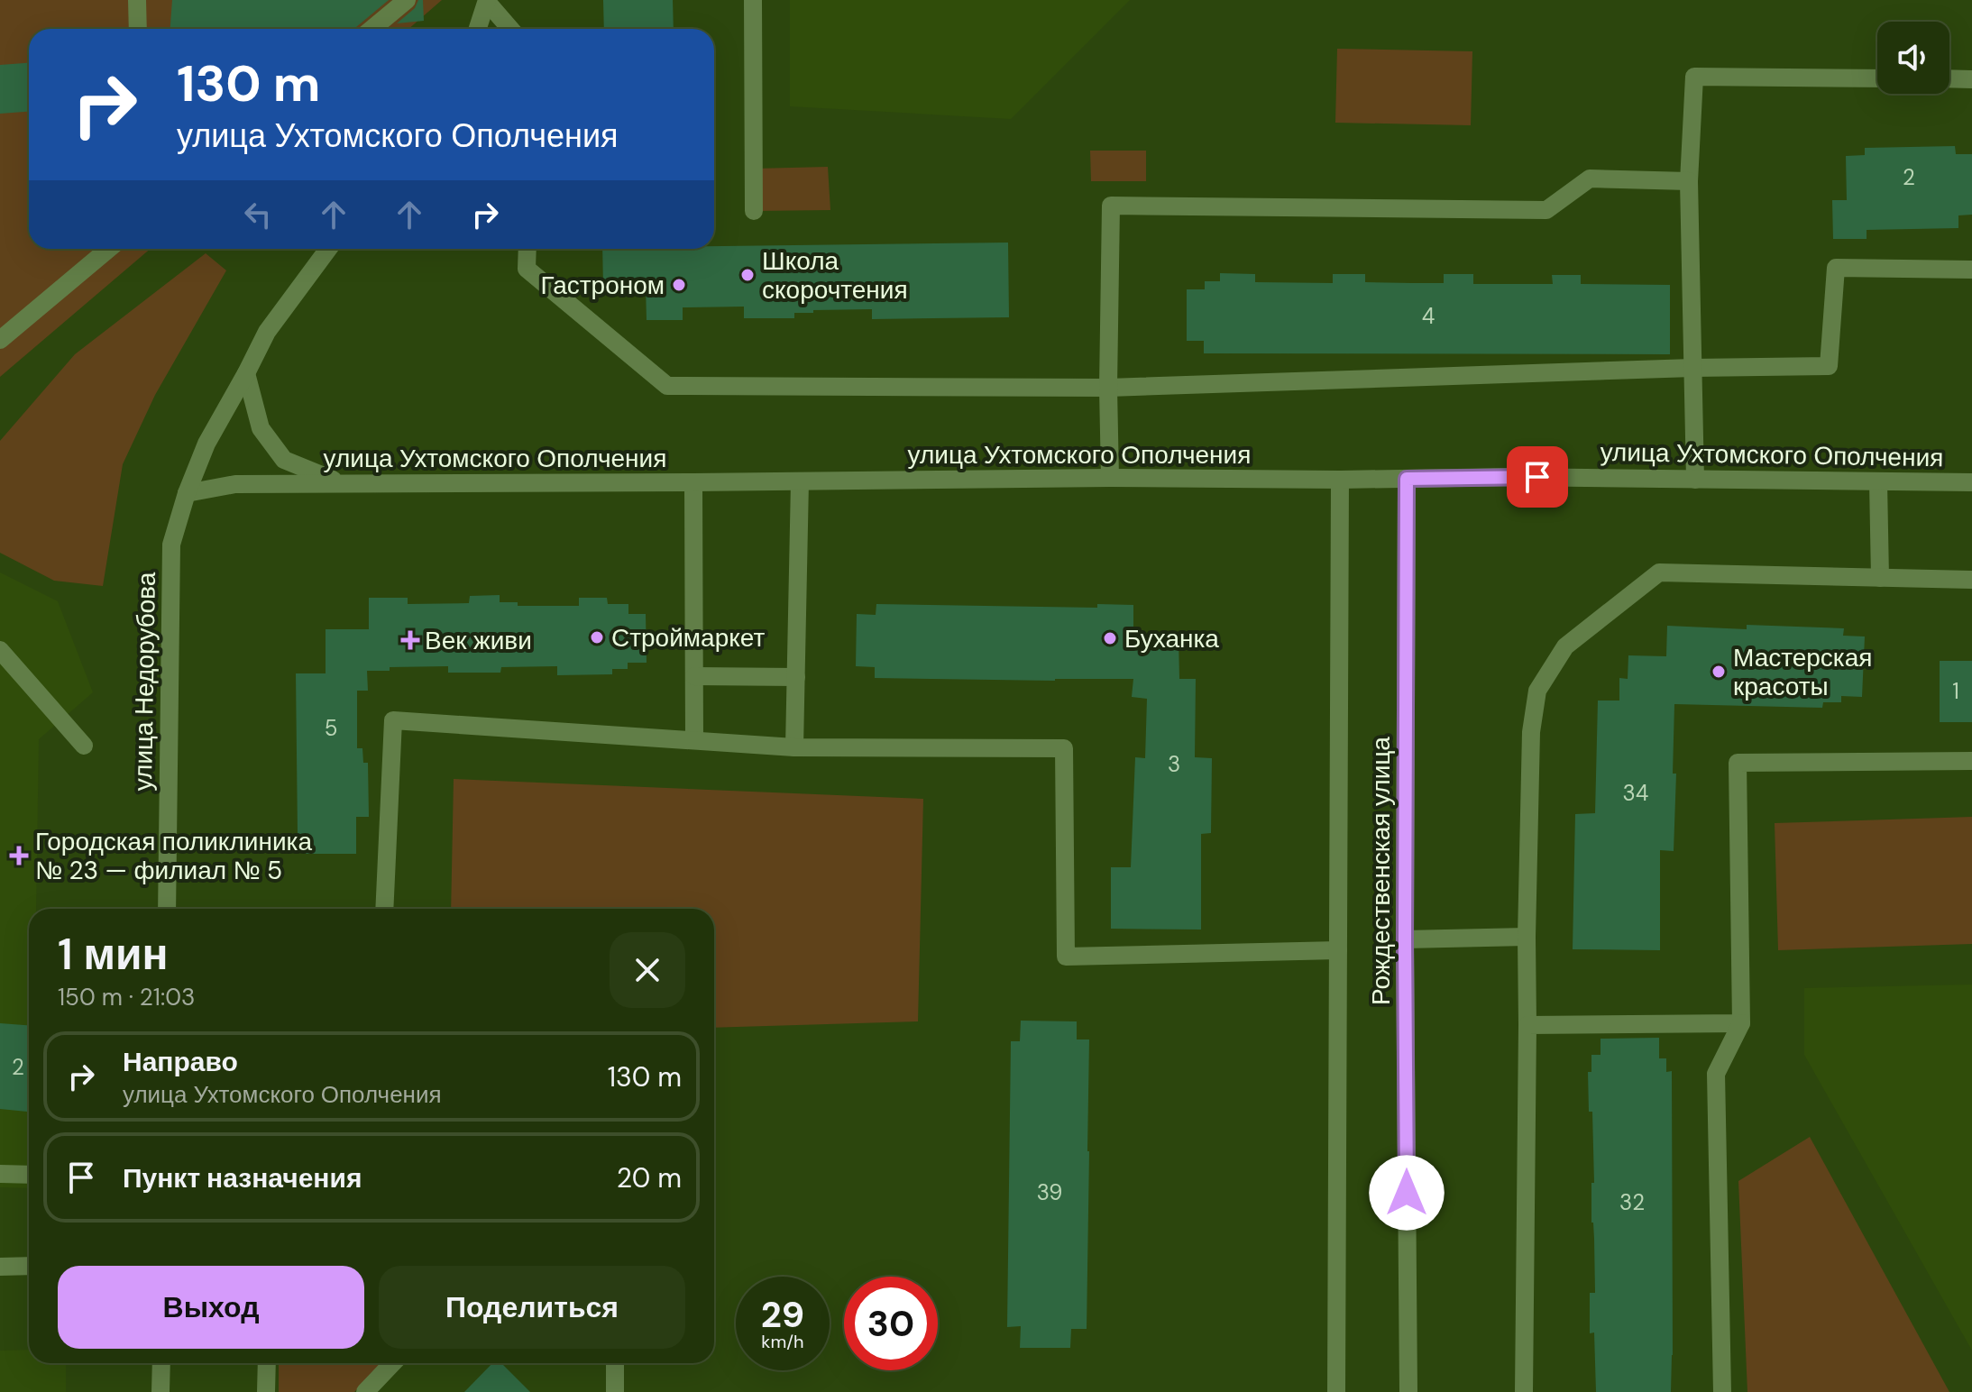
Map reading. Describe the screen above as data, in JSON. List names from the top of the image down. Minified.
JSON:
{"streets":{"street":["улица Ухтомского Ополчения","улица Недорубова","Рождественская улица"]},"crossings":[["улица Ухтомского Ополчения","улица Недорубова"],["улица Ухтомского Ополчения","Рождественская улица"]],"places":{"other":["Школа скорочтения","Гастроном","Строймаркет","Буханка","Мастерская красоты"],"health":["Век живи","Городская поликлиника № 23 — филиал № 5"]},"house_numbers":["2","4","1","5","3","34","2","39","32"],"page":{"turn":["130 m","улица Ухтомского Ополчения"],"heading":["1 мин","150 m · 21:03"],"list":[{"name":"Направо","note":"улица Ухтомского Ополчения","value":"130 m"},{"name":"Пункт назначения","value":"20 m"}],"buttons":["Выход","Поделиться"],"speed":"29 km/h","limit":"30"}}
